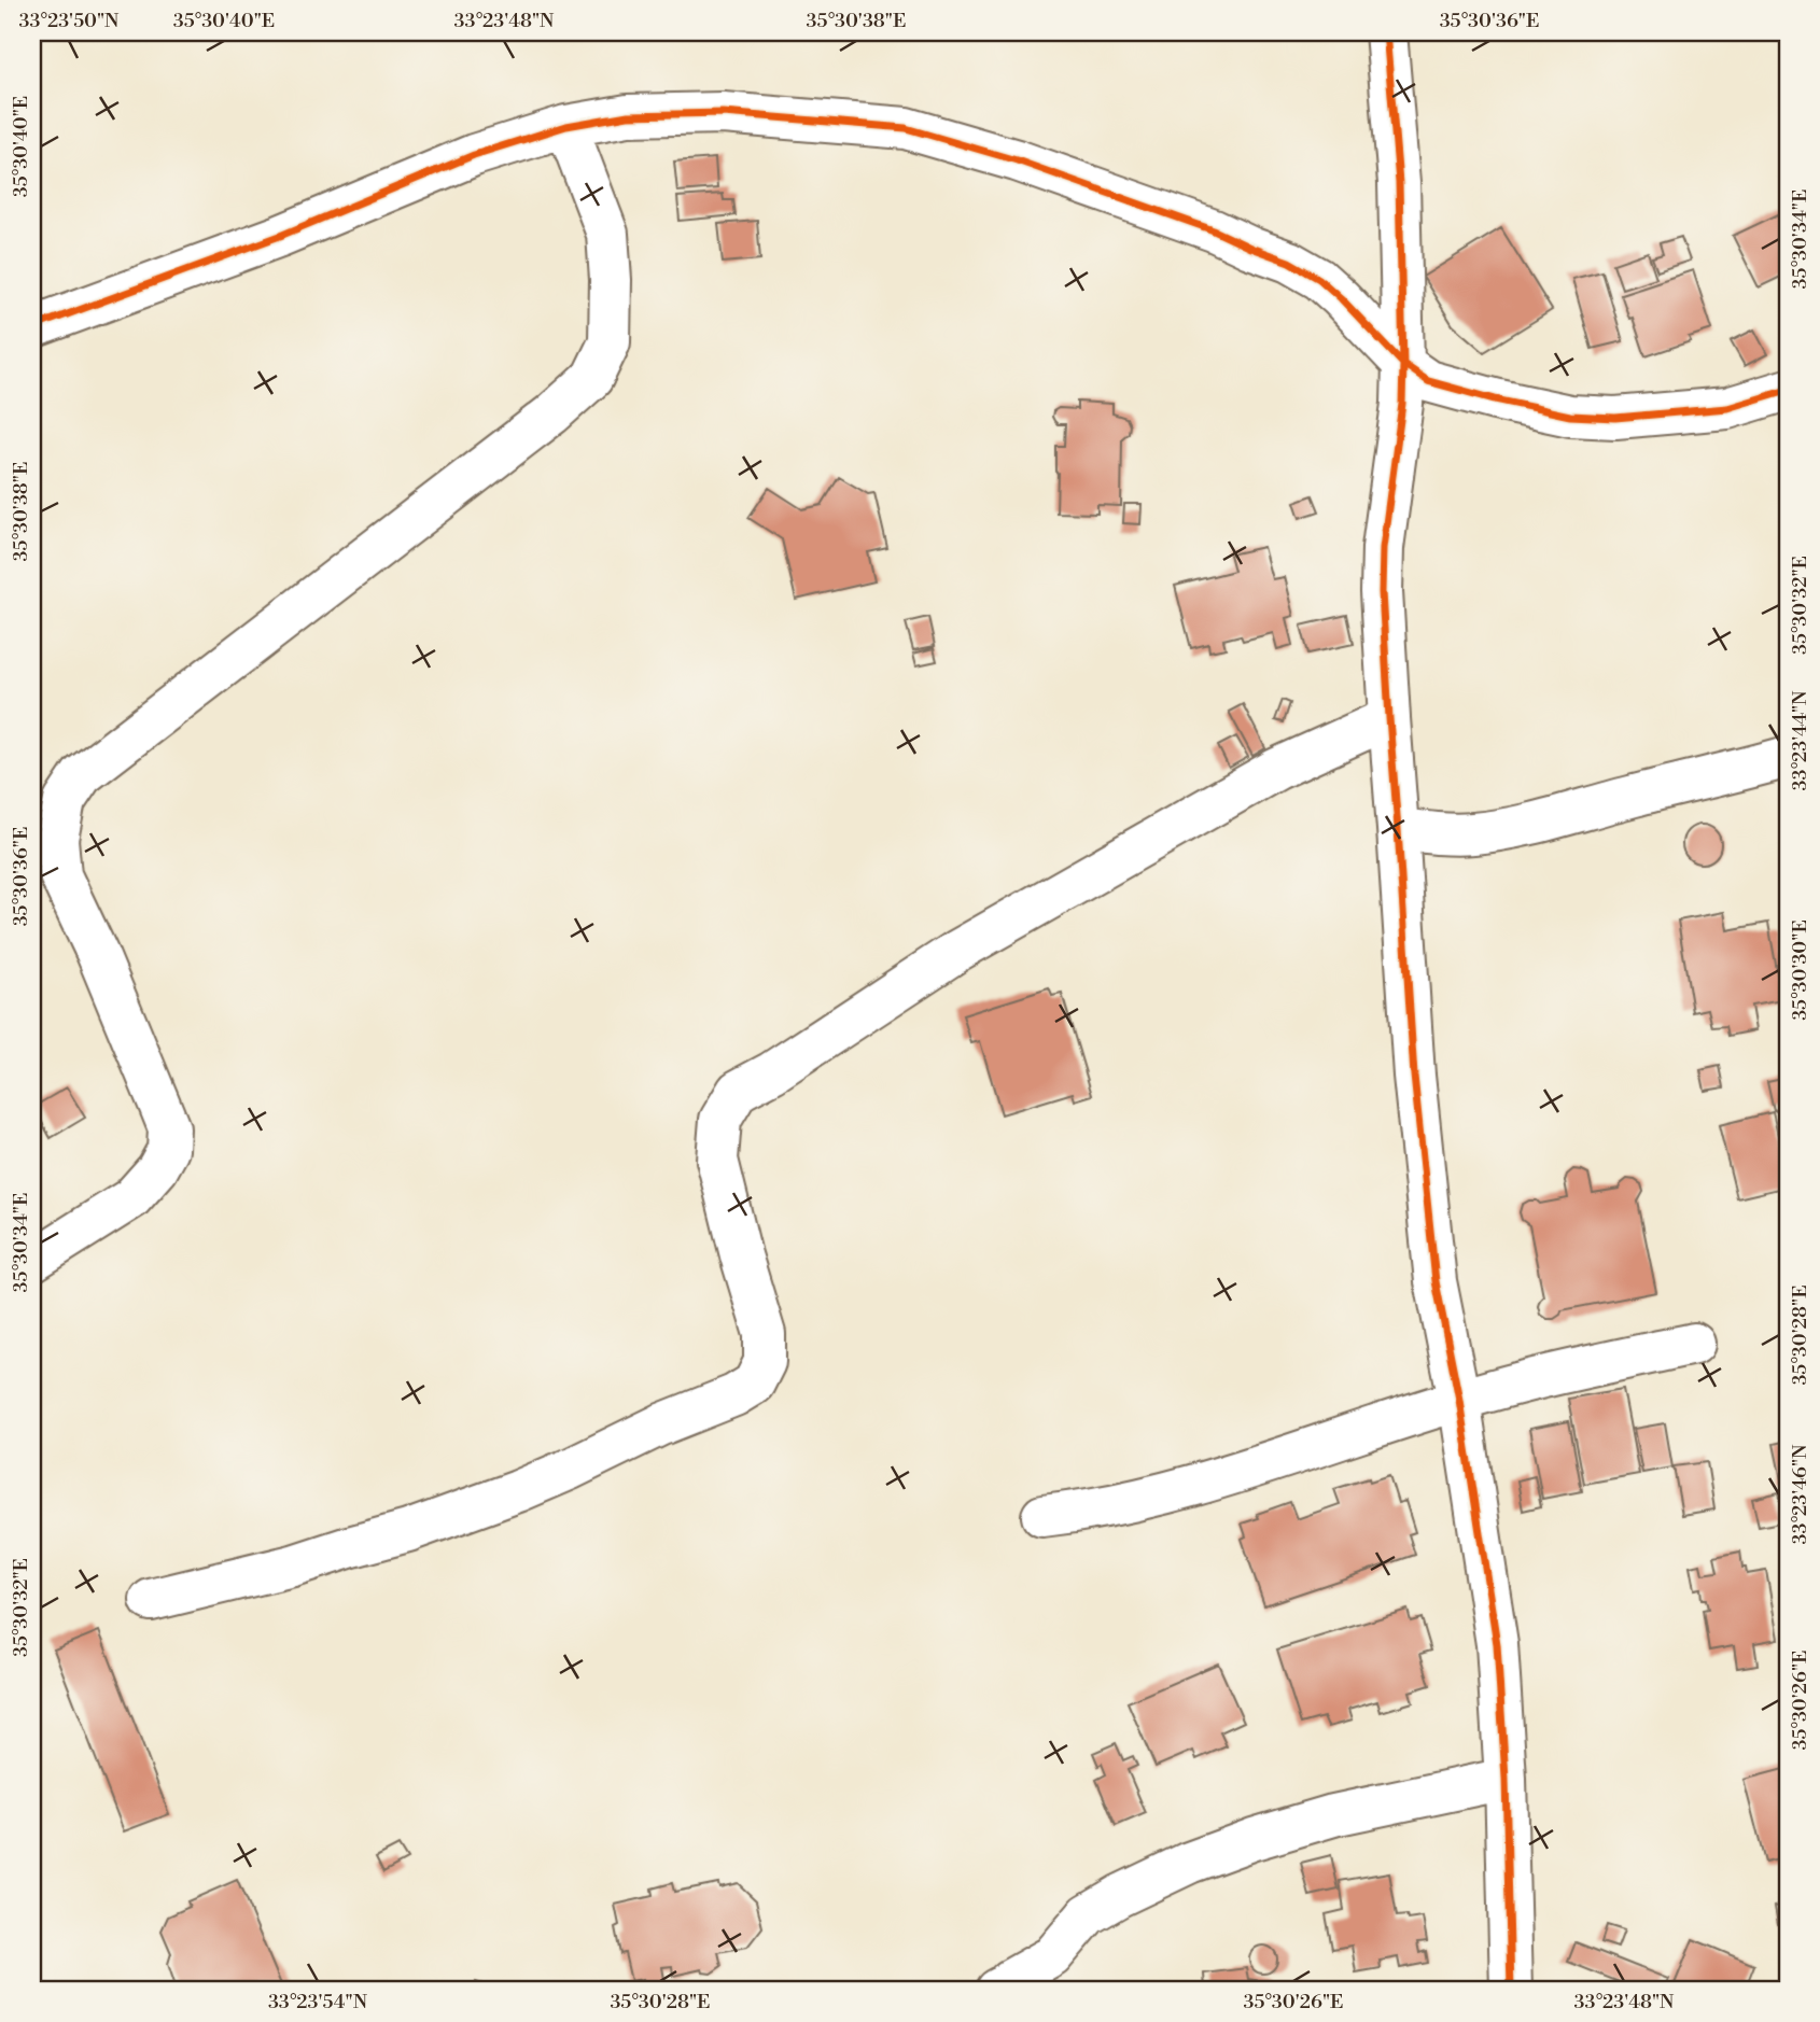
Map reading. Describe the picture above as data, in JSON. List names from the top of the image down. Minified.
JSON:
{"coordinates":["33°23'50\"N","35°30'40\"E","33°23'48\"N","35°30'38\"E","35°30'36\"E","35°30'34\"E","35°30'32\"E","33°23'44\"N","35°30'30\"E","35°30'28\"E","33°23'46\"N","35°30'26\"E","33°23'54\"N"]}
